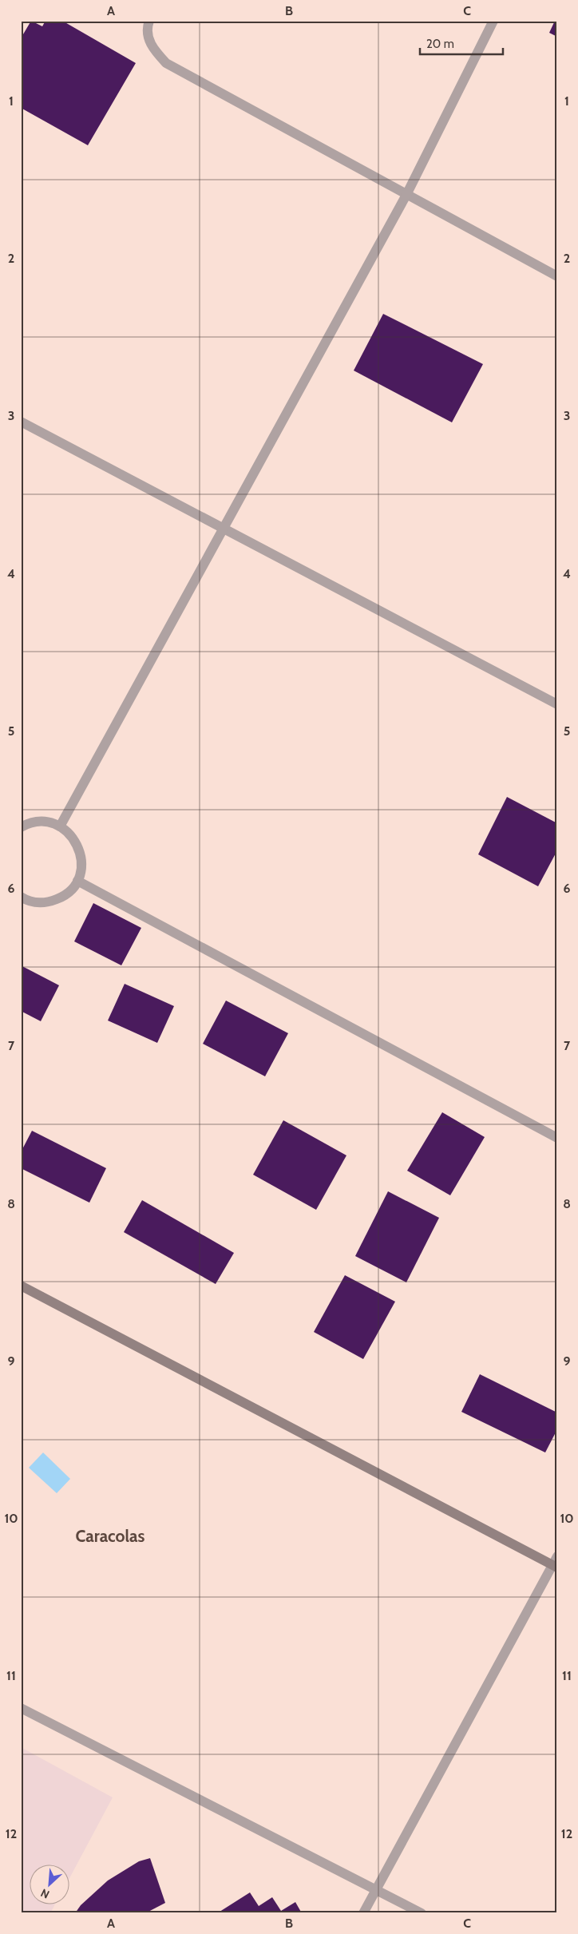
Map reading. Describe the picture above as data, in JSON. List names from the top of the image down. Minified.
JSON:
{"districts":["Caracolas"],"scale_bar":"20 m","north":"bottom left","grid":{"columns":["A","B","C"],"rows":["1","2","3","4","5","6","7","8","9","10","11","12"]}}
